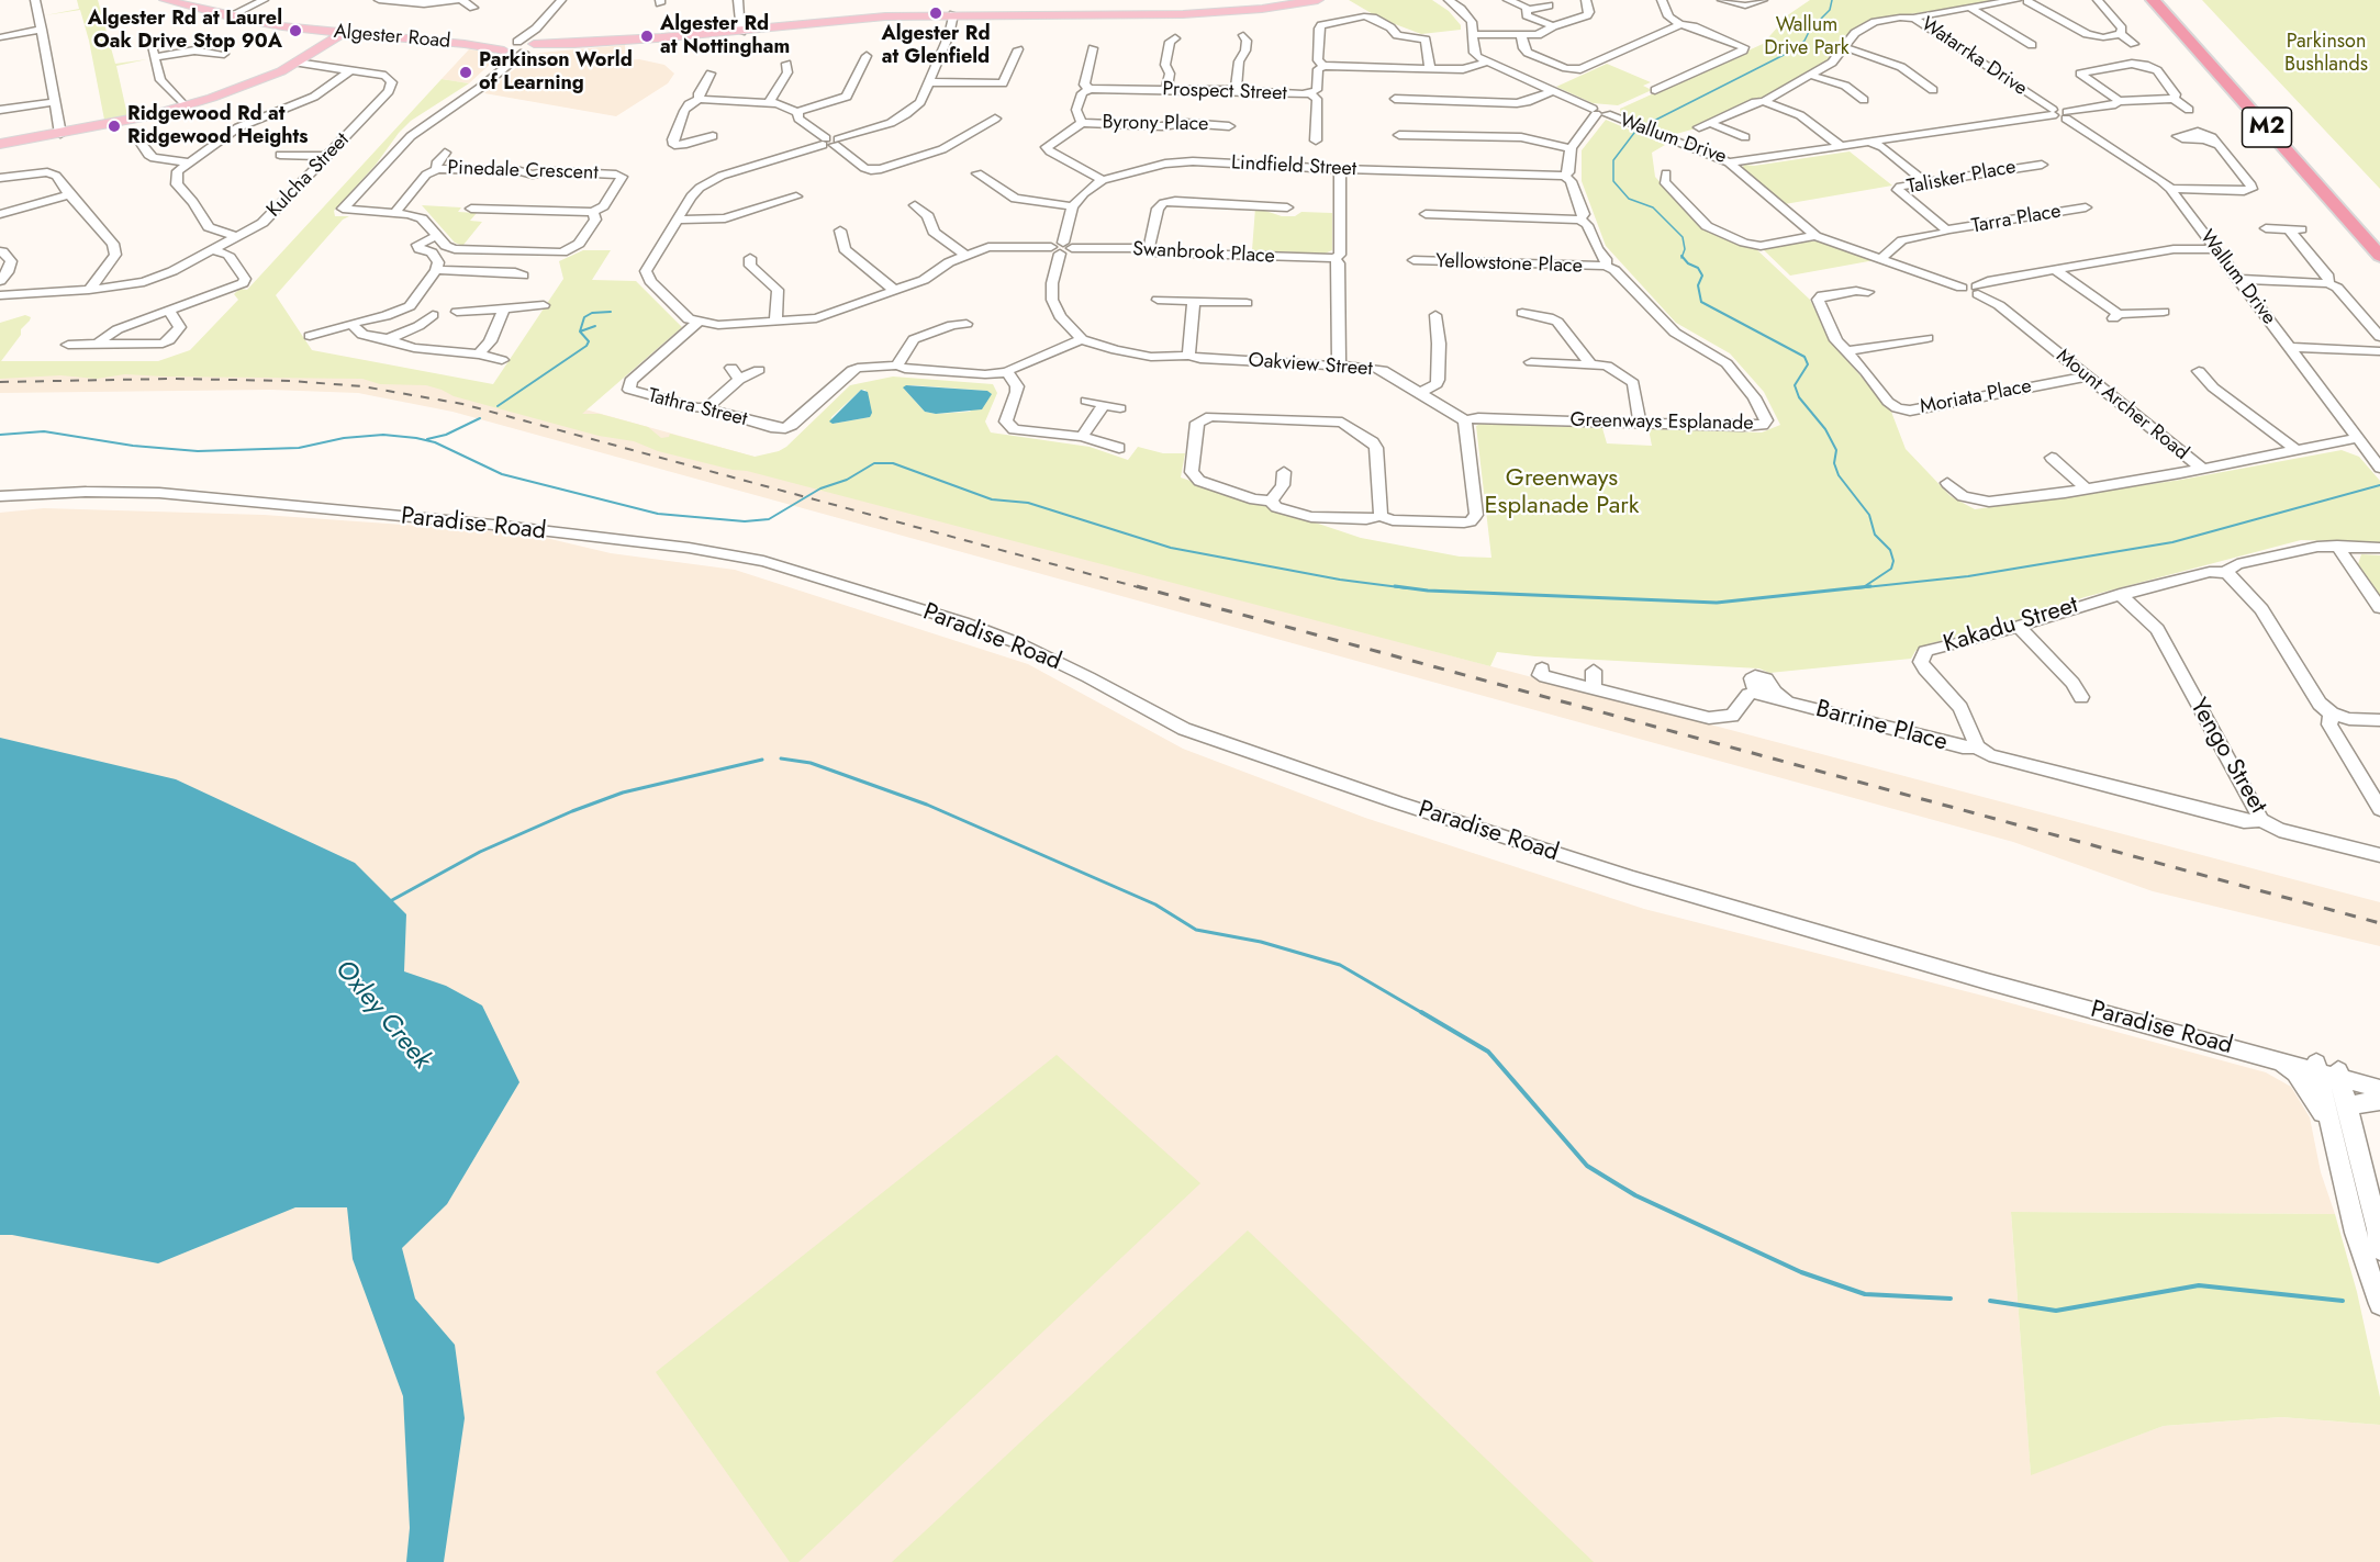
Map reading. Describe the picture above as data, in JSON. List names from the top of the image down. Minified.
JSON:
{"streets":{"highway":["M2"],"main road":["Algester Road"],"street":["Watarrka Drive","Prospect Street","Byrony Place","Wallum Drive","Lindfield Street","Pinedale Crescent","Kulcha Street","Talisker Place","Tarra Place","Swanbrook Place","Yellowstone Place","Oakview Street","Moriata Place","Mount Archer Road","Tathra Street","Greenways Esplanade","Paradise Road","Kakadu Street","Barrine Place","Yengo Street"]},"crossings":[["Watarrka Drive","Wallum Drive"],["Wallum Drive","Mount Archer Road"],["Lindfield Street","Greenways Esplanade"],["Talisker Place","Tarra Place"],["Talisker Place","Mount Archer Road"],["Swanbrook Place","Tathra Street"],["Yellowstone Place","Greenways Esplanade"],["Oakview Street","Greenways Esplanade"],["Moriata Place","Mount Archer Road"],["Kakadu Street","Barrine Place"],["Kakadu Street","Yengo Street"]],"water":["Oxley Creek"],"parks":["Wallum Drive Park","Parkinson Bushlands","Greenways Esplanade Park"],"places":["Algester Rd at Glenfield","Algester Rd at Laurel Oak Drive Stop 90A","Algester Rd at Nottingham","Parkinson World of Learning","Ridgewood Rd at Ridgewood Heights"]}
